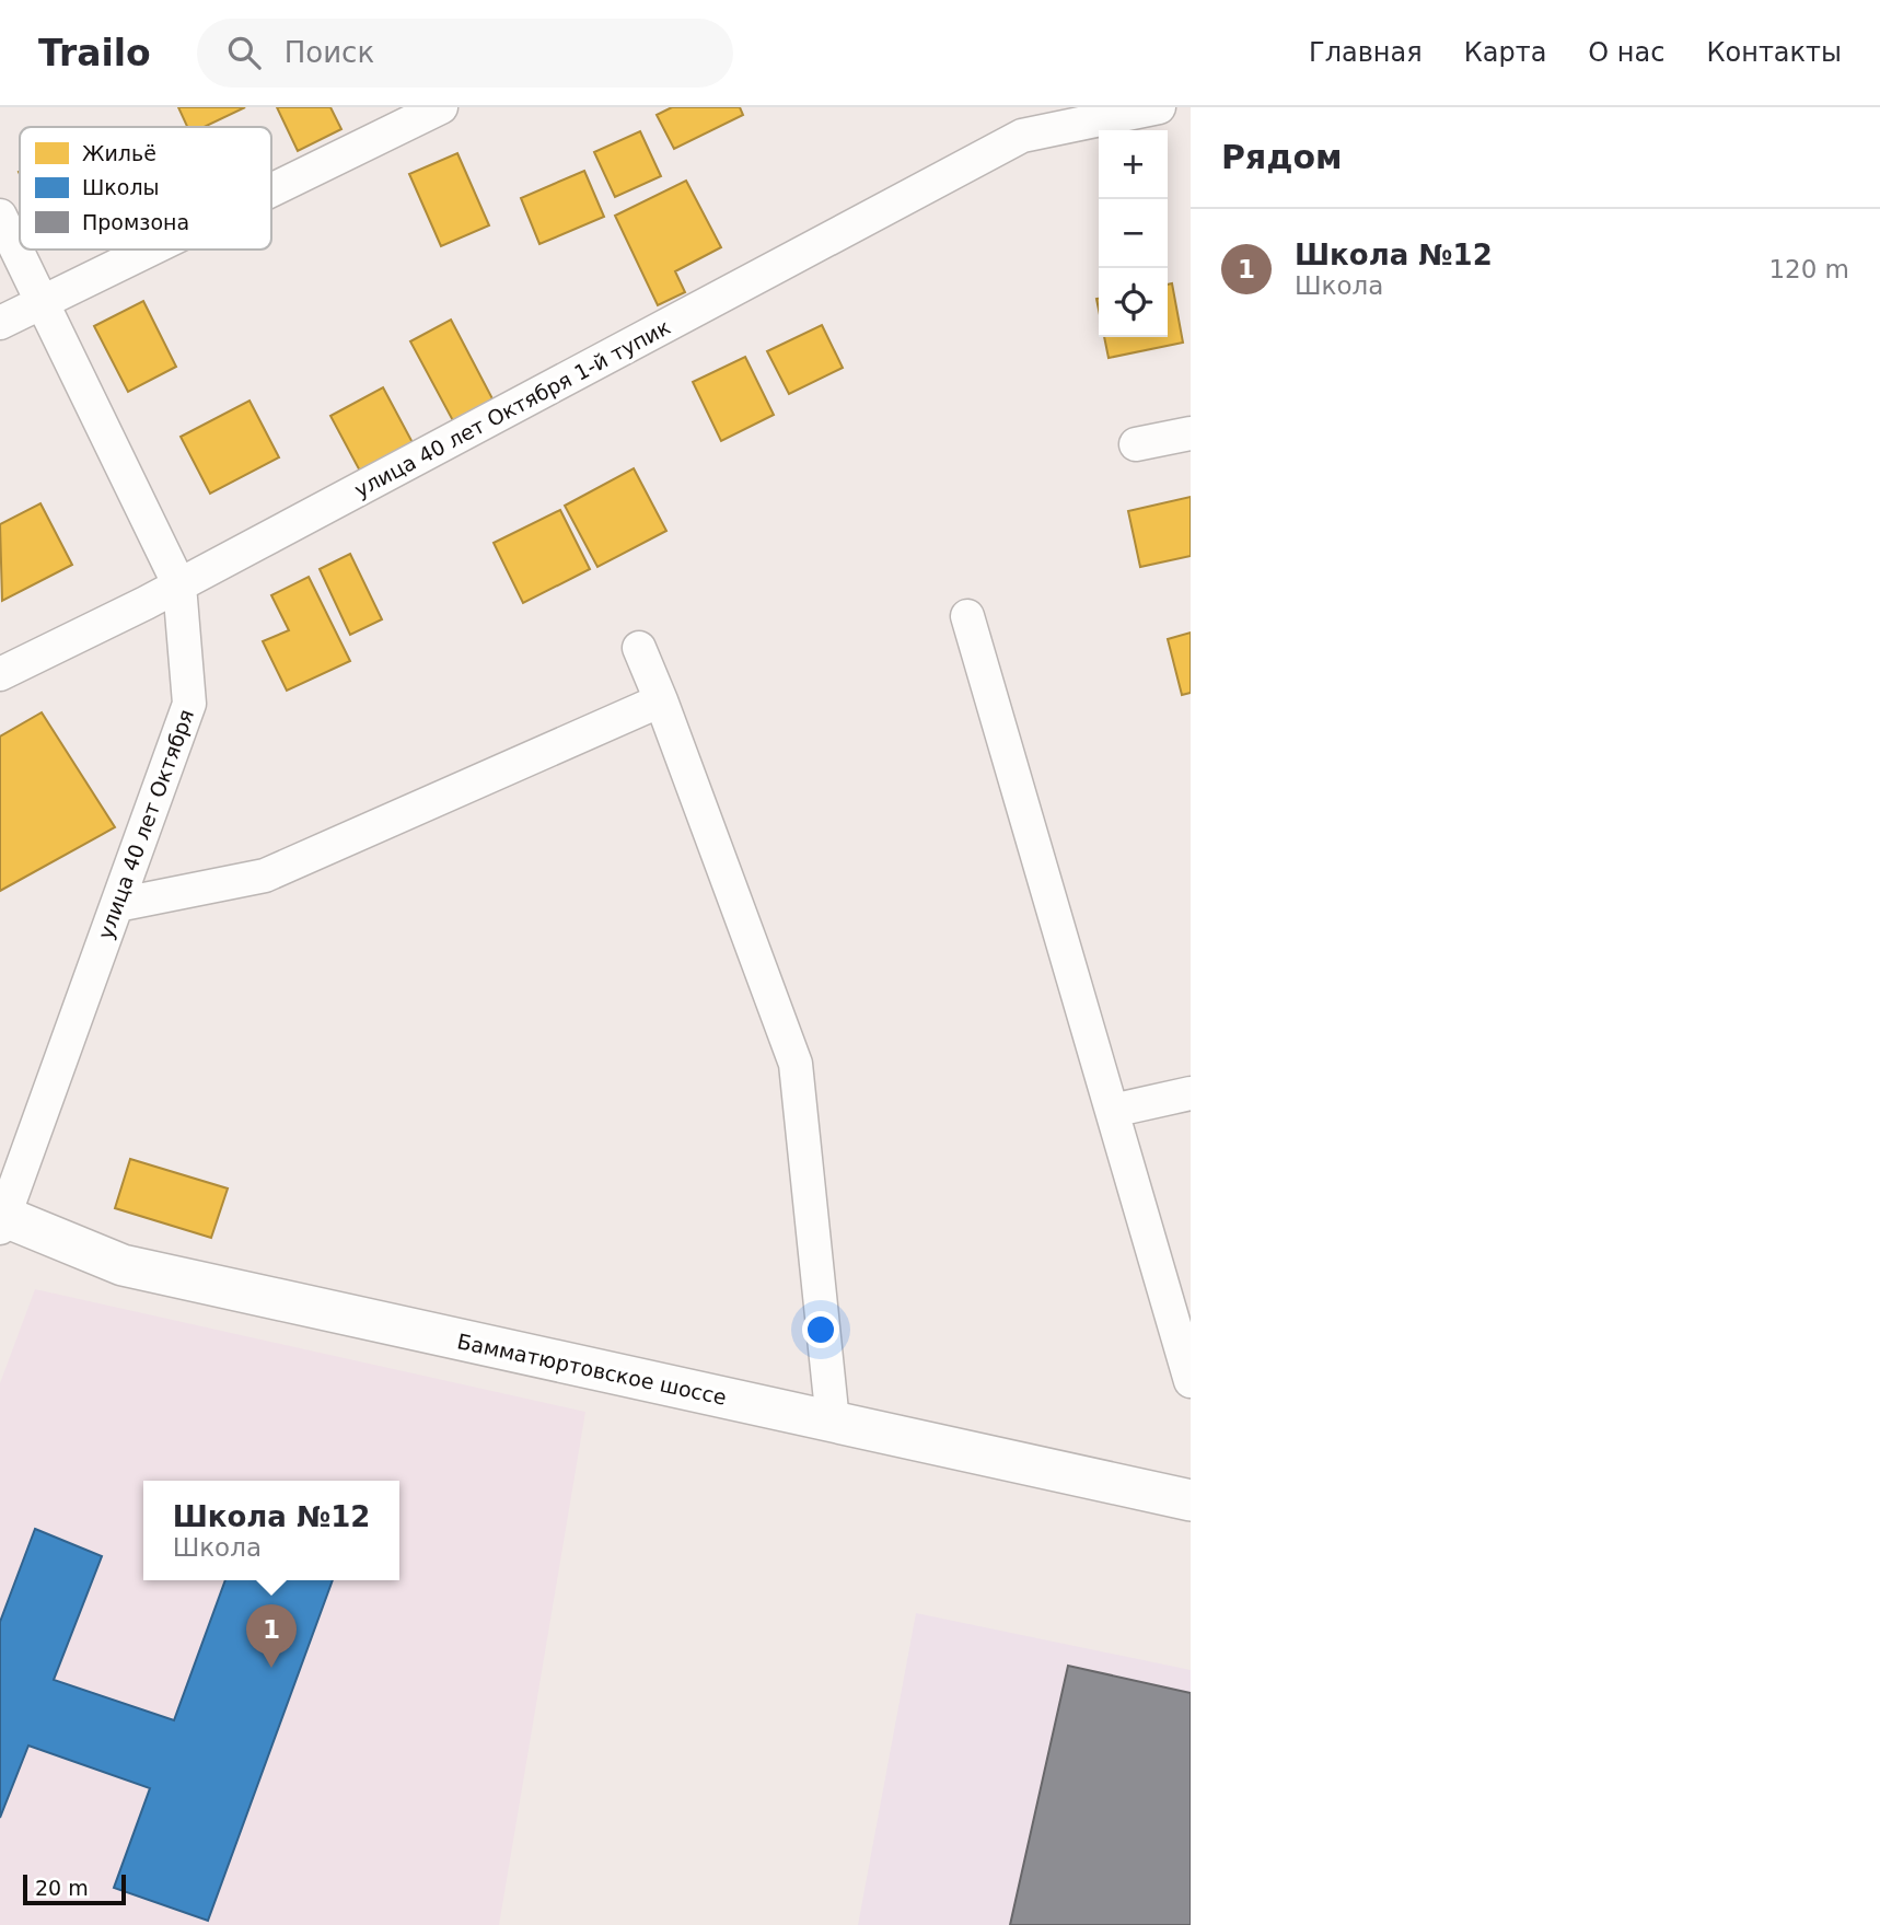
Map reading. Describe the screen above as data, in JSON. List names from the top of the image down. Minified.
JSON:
{"streets":{"street":["улица 40 лет Октября 1-й тупик","улица 40 лет Октября","Бамматюртовское шоссе"]},"crossings":[["улица 40 лет Октября 1-й тупик","улица 40 лет Октября"],["улица 40 лет Октября","Бамматюртовское шоссе"]],"legend":["Жильё","Школы","Промзона"],"scale_bar":"20 m","page":{"header":"Trailo","search":"Поиск","nav":["Главная","Карта","О нас","Контакты"],"heading":"Рядом","map_buttons":["+","−"],"list":[{"mark":"1","name":"Школа №12","note":"Школа","value":"120 m"}],"popup":["Школа №12","Школа"],"pins":"1","scale":"20 m"}}
